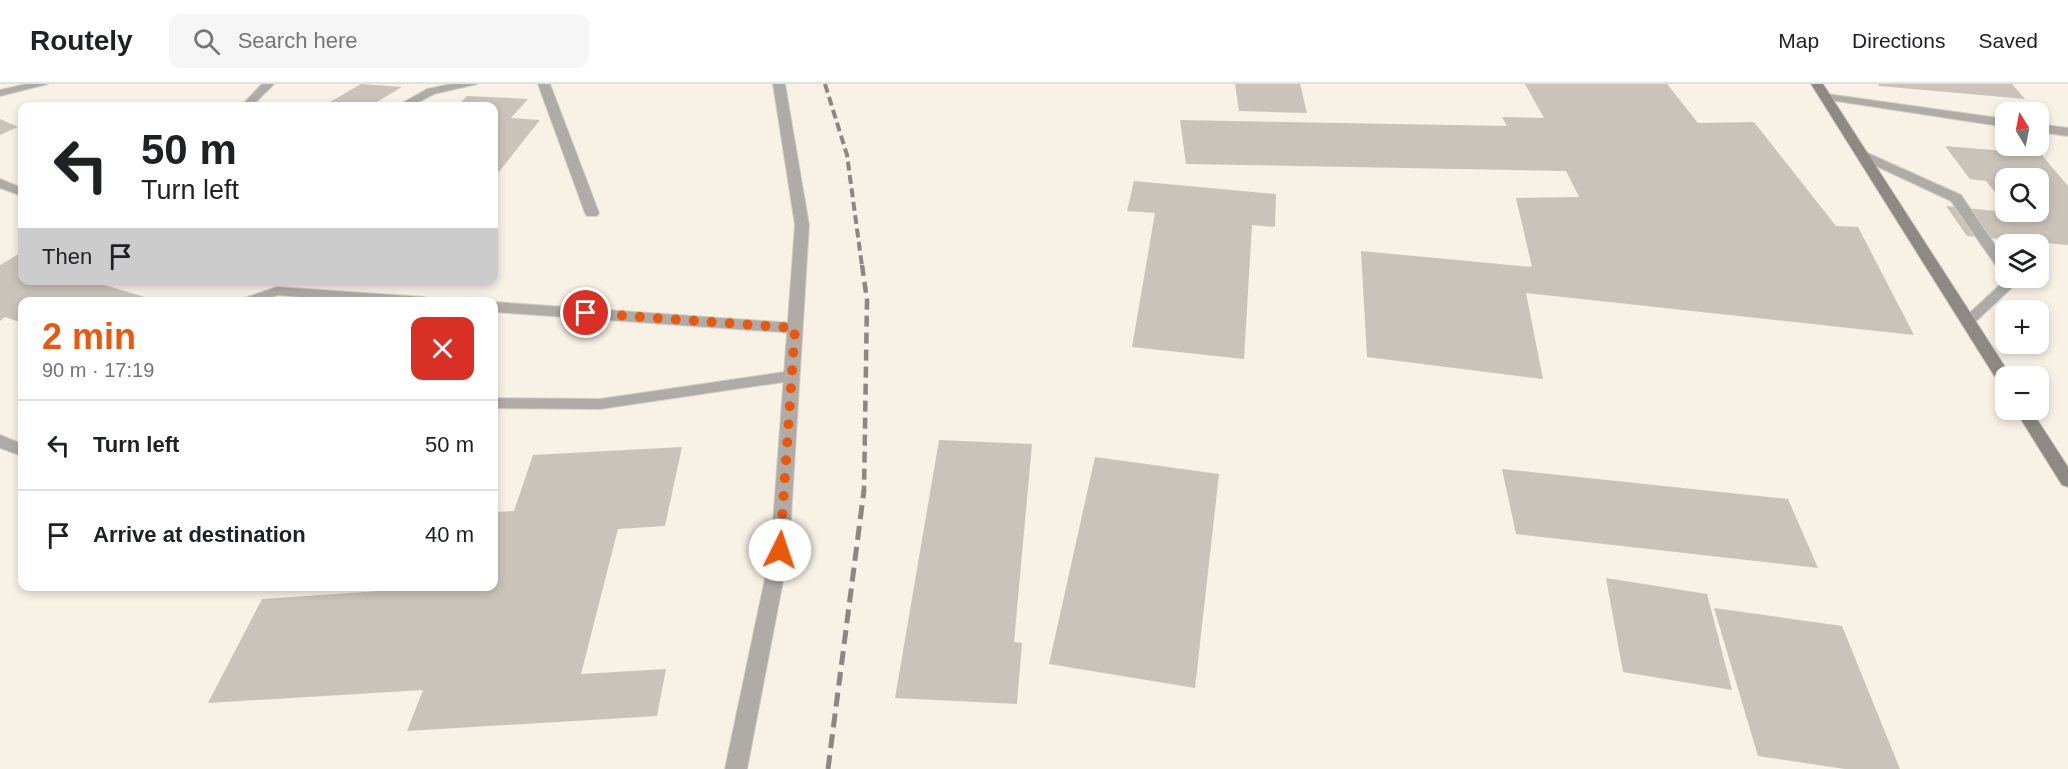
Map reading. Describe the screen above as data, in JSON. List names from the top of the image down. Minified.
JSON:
{"north":"top","page":{"header":"Routely","search":"Search here","nav":["Map","Directions","Saved"],"map_buttons":["+","−"],"turn":["50 m","Turn left"],"then":"Then","heading":["2 min","90 m · 17:19"],"list":[{"name":"Turn left","value":"50 m"},{"name":"Arrive at destination","value":"40 m"}]}}
